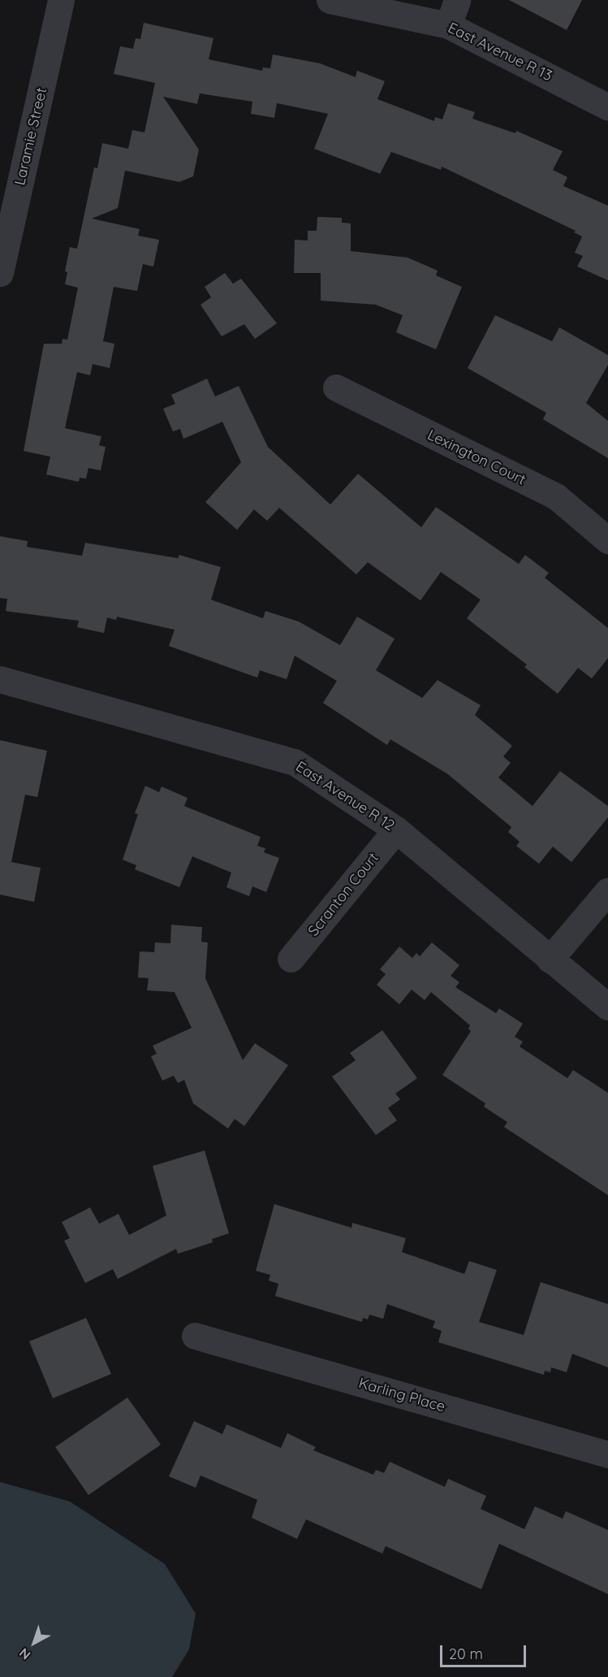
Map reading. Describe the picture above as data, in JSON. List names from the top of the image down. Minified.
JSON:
{"streets":{"street":["East Avenue R 13","Laramie Street","Lexington Court","East Avenue R 12","Scranton Court","Karling Place"]},"crossings":[["East Avenue R 12","Scranton Court"]],"scale_bar":"20 m","north":"bottom left"}
